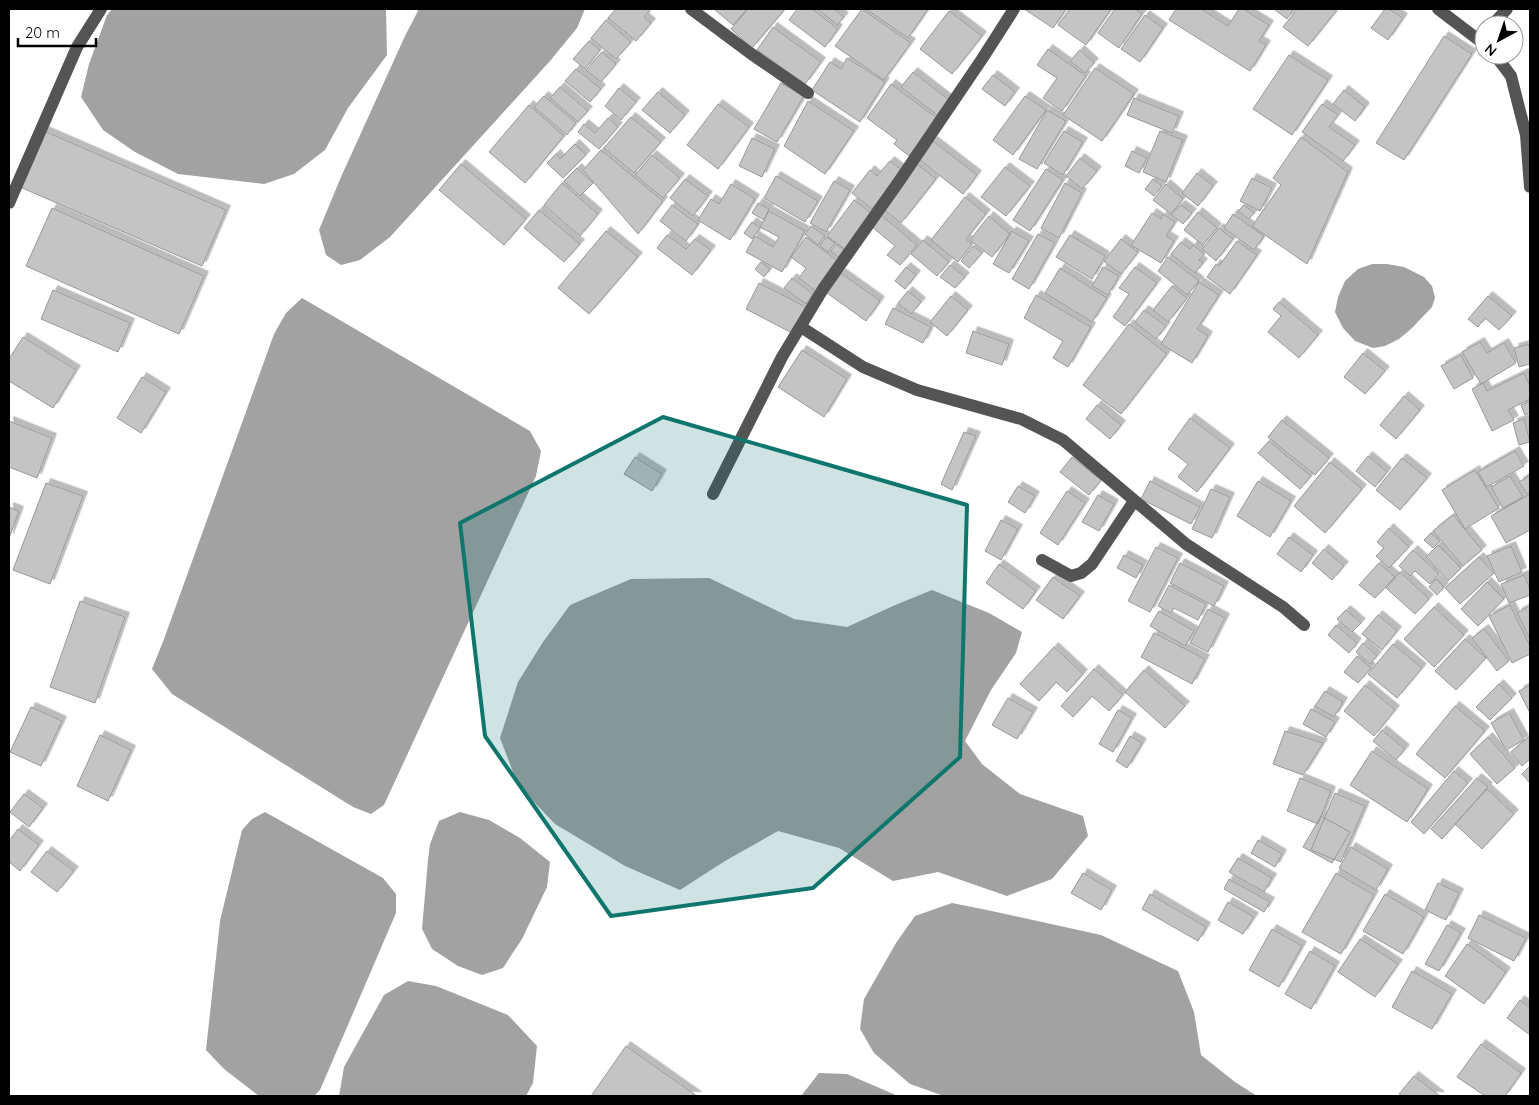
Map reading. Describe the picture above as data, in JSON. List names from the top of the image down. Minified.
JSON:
{"scale_bar":"20 m","north":"bottom left"}
